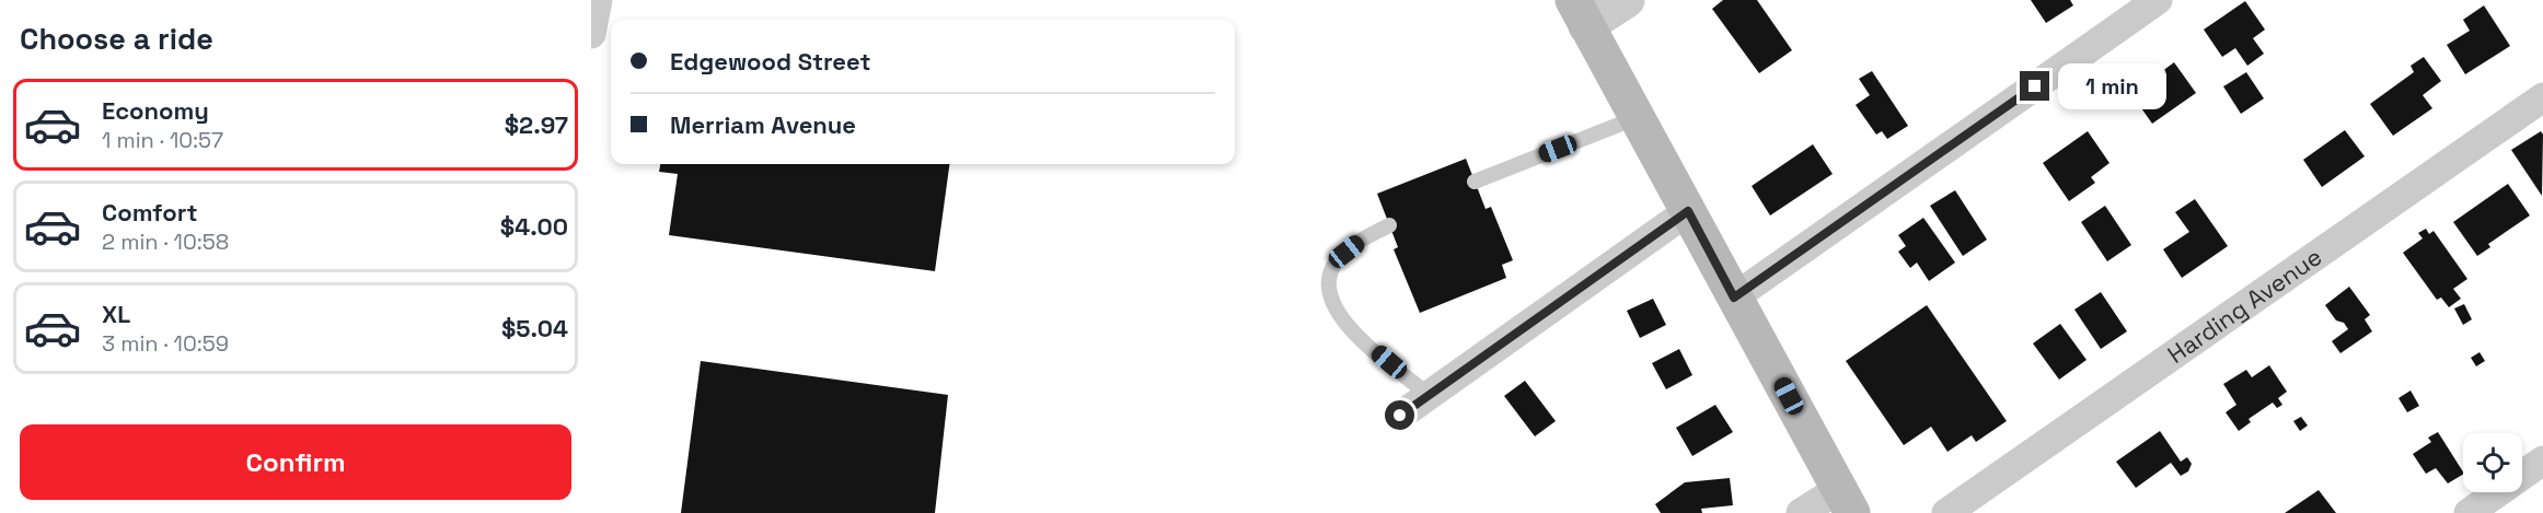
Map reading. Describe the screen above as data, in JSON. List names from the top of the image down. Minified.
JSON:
{"streets":{"street":["Harding Avenue"]},"page":{"heading":"Choose a ride","banner":["Edgewood Street","Merriam Avenue"],"bubble":"1 min","list":[{"name":"Economy","note":"1 min · 10:57","value":"$2.97"},{"name":"Comfort","note":"2 min · 10:58","value":"$4.00"},{"name":"XL","note":"3 min · 10:59","value":"$5.04"}],"buttons":"Confirm"}}
